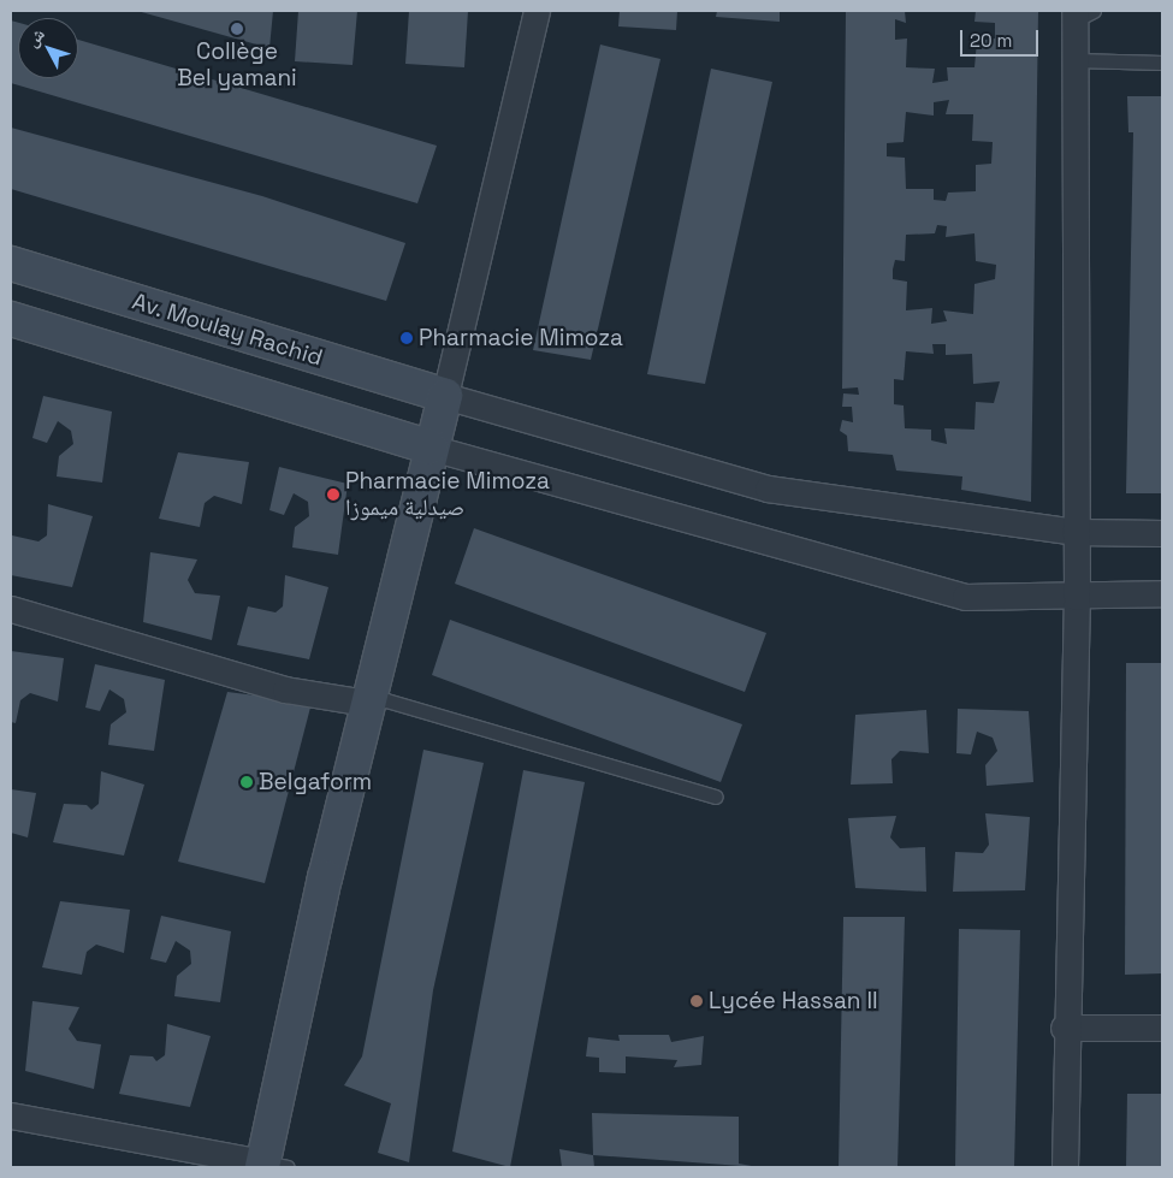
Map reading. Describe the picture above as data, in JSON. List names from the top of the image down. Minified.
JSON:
{"streets":{"street":["Av. Moulay Rachid"]},"places":["Collège Bel yamani","Pharmacie Mimoza","Pharmacie Mimoza صيدلية ميموزا","Belgaform","Lycée Hassan II"],"scale_bar":"20 m","north":"top left"}
